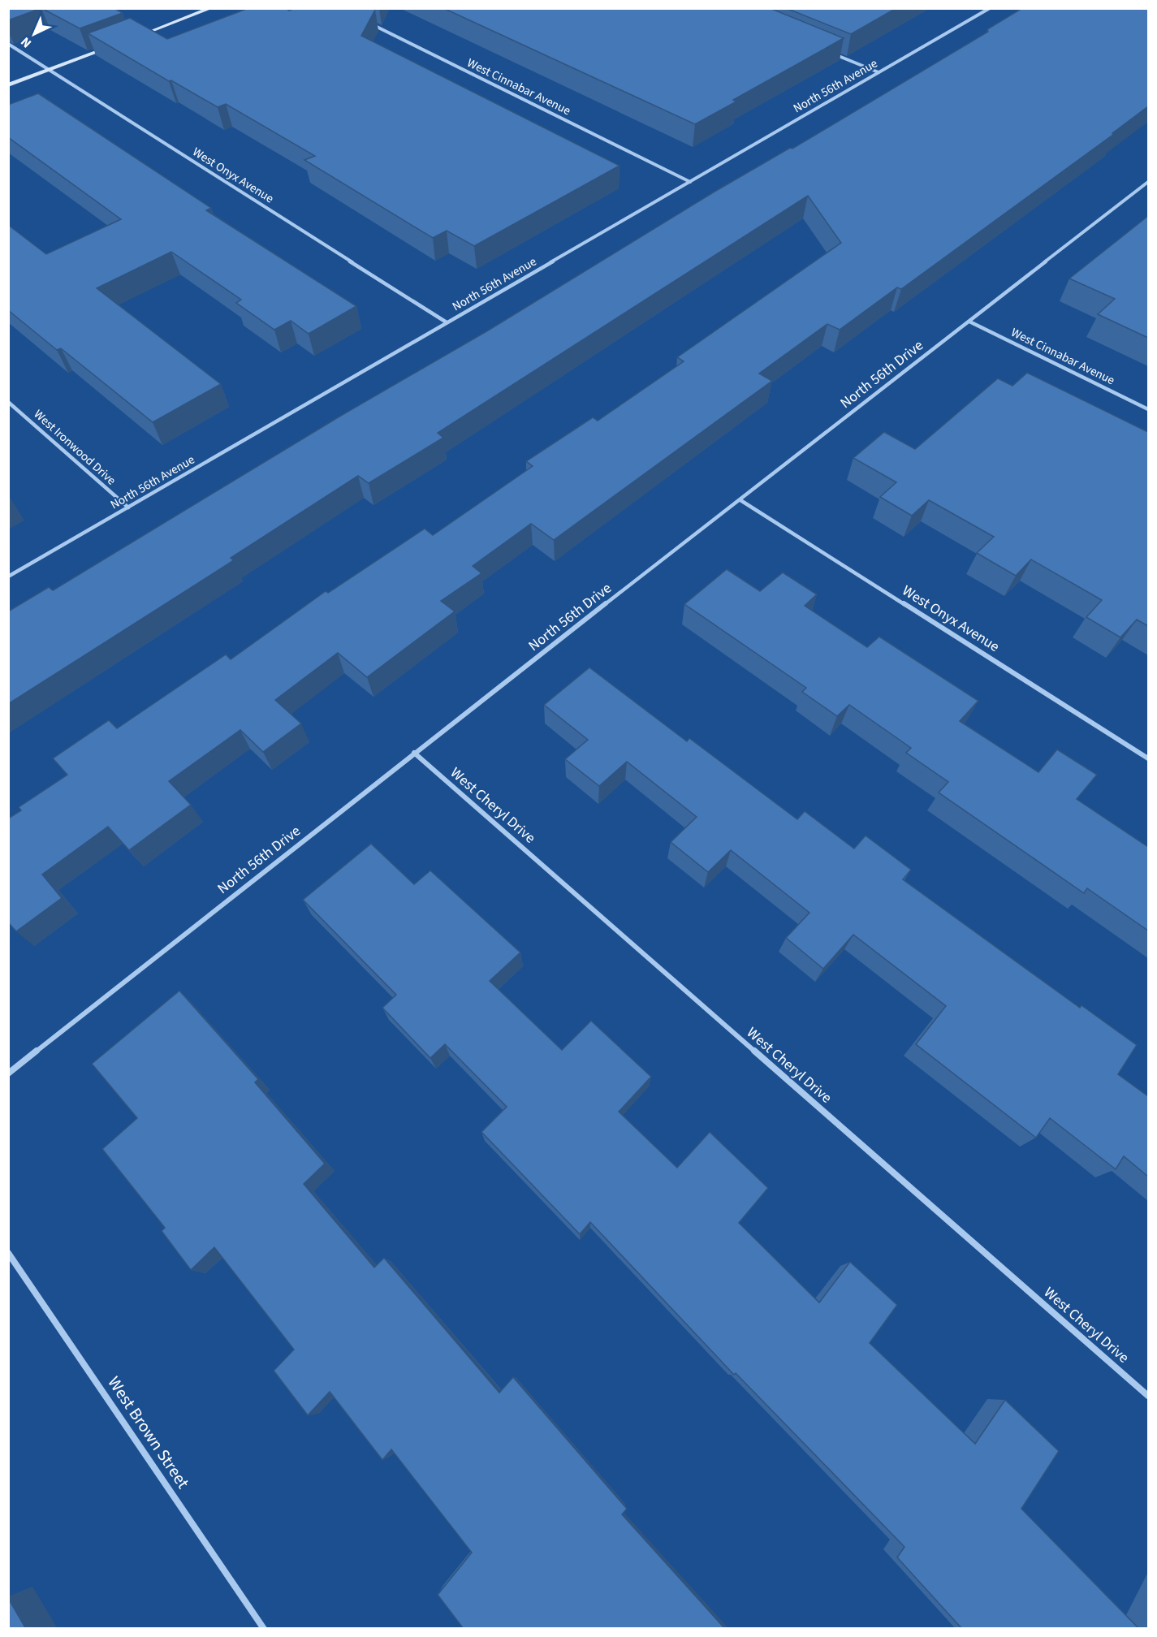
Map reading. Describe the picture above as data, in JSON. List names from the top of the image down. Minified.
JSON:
{"streets":{"street":["North 56th Avenue","West Cinnabar Avenue","West Onyx Avenue","North 56th Drive","West Ironwood Drive","West Cheryl Drive","West Brown Street"]},"crossings":[["North 56th Avenue","West Cinnabar Avenue"],["North 56th Avenue","West Onyx Avenue"],["North 56th Avenue","West Ironwood Drive"],["West Cinnabar Avenue","North 56th Drive"],["West Onyx Avenue","North 56th Drive"],["North 56th Drive","West Cheryl Drive"]],"north":"bottom left"}
